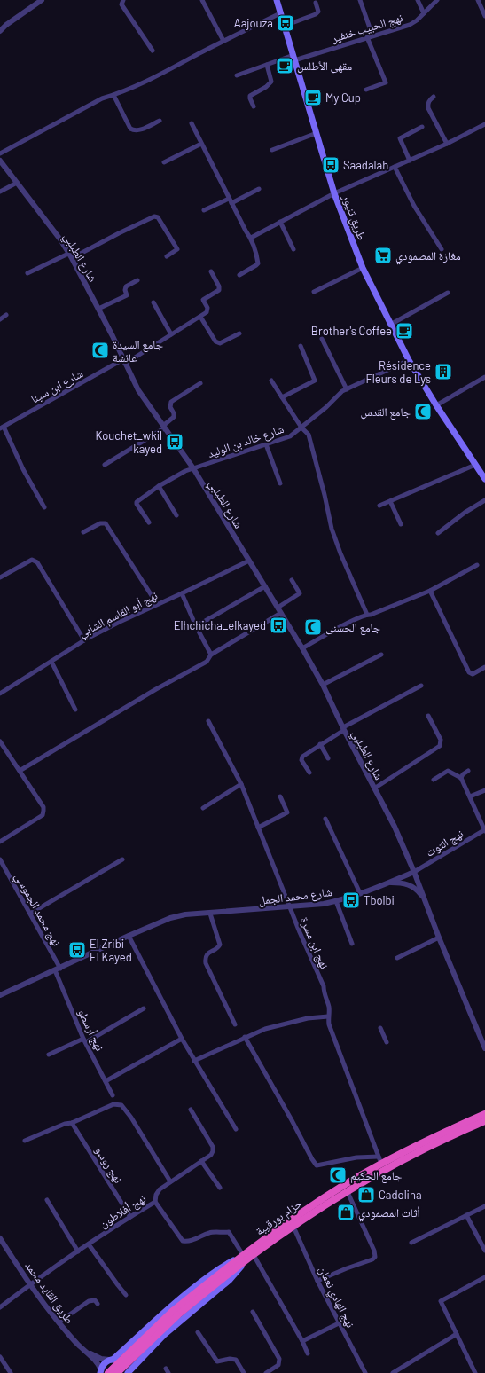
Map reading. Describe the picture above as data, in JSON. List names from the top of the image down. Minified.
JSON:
{"streets":{"highway":["حزام بورقيبة"],"main road":["طريق تنيور"],"street":["نهج الحبيب خنفير","شارع الطبلبي","شارع ابن سينا","شارع خالد بن الوليد","نهج أبو القاسم الشابي","نهج التوت","شارع محمد الجمل","نهج محمد الجموسي","نهج ابن مسرة","نهج أرسطو","نهج روسو","نهج أفلاطون","طريق القايد محمد","نهج الهادي نعمان"]},"crossings":[["نهج الحبيب خنفير","طريق تنيور"],["طريق تنيور","شارع خالد بن الوليد"],["شارع الطبلبي","شارع ابن سينا"],["شارع الطبلبي","شارع خالد بن الوليد"],["شارع الطبلبي","نهج أبو القاسم الشابي"],["شارع الطبلبي","نهج التوت"],["شارع الطبلبي","شارع محمد الجمل"],["نهج التوت","شارع محمد الجمل"],["شارع محمد الجمل","نهج محمد الجموسي"],["شارع محمد الجمل","نهج ابن مسرة"],["شارع محمد الجمل","نهج أرسطو"],["نهج محمد الجموسي","نهج أرسطو"],["نهج ابن مسرة","حزام بورقيبة"],["نهج روسو","نهج أفلاطون"],["نهج أفلاطون","طريق القايد محمد"],["حزام بورقيبة","طريق القايد محمد"],["حزام بورقيبة","نهج الهادي نعمان"]],"places":{"bus stop":["Aajouza","Saadalah","Kouchet_wkil kayed","Elhchicha_elkayed","Tbolbi","El Zribi El Kayed"],"cafe":["مقهى الأطلس","My Cup","Brother's Coffee"],"supermarket":["مغازة المصمودي"],"mosque":["جامع السيدة عائشة","جامع القدس","جامع الحسنى","جامع الحكيم"],"building":["Résidence Fleurs de Lys"],"shop":["Cadolina","أثاث المصمودي"]}}
